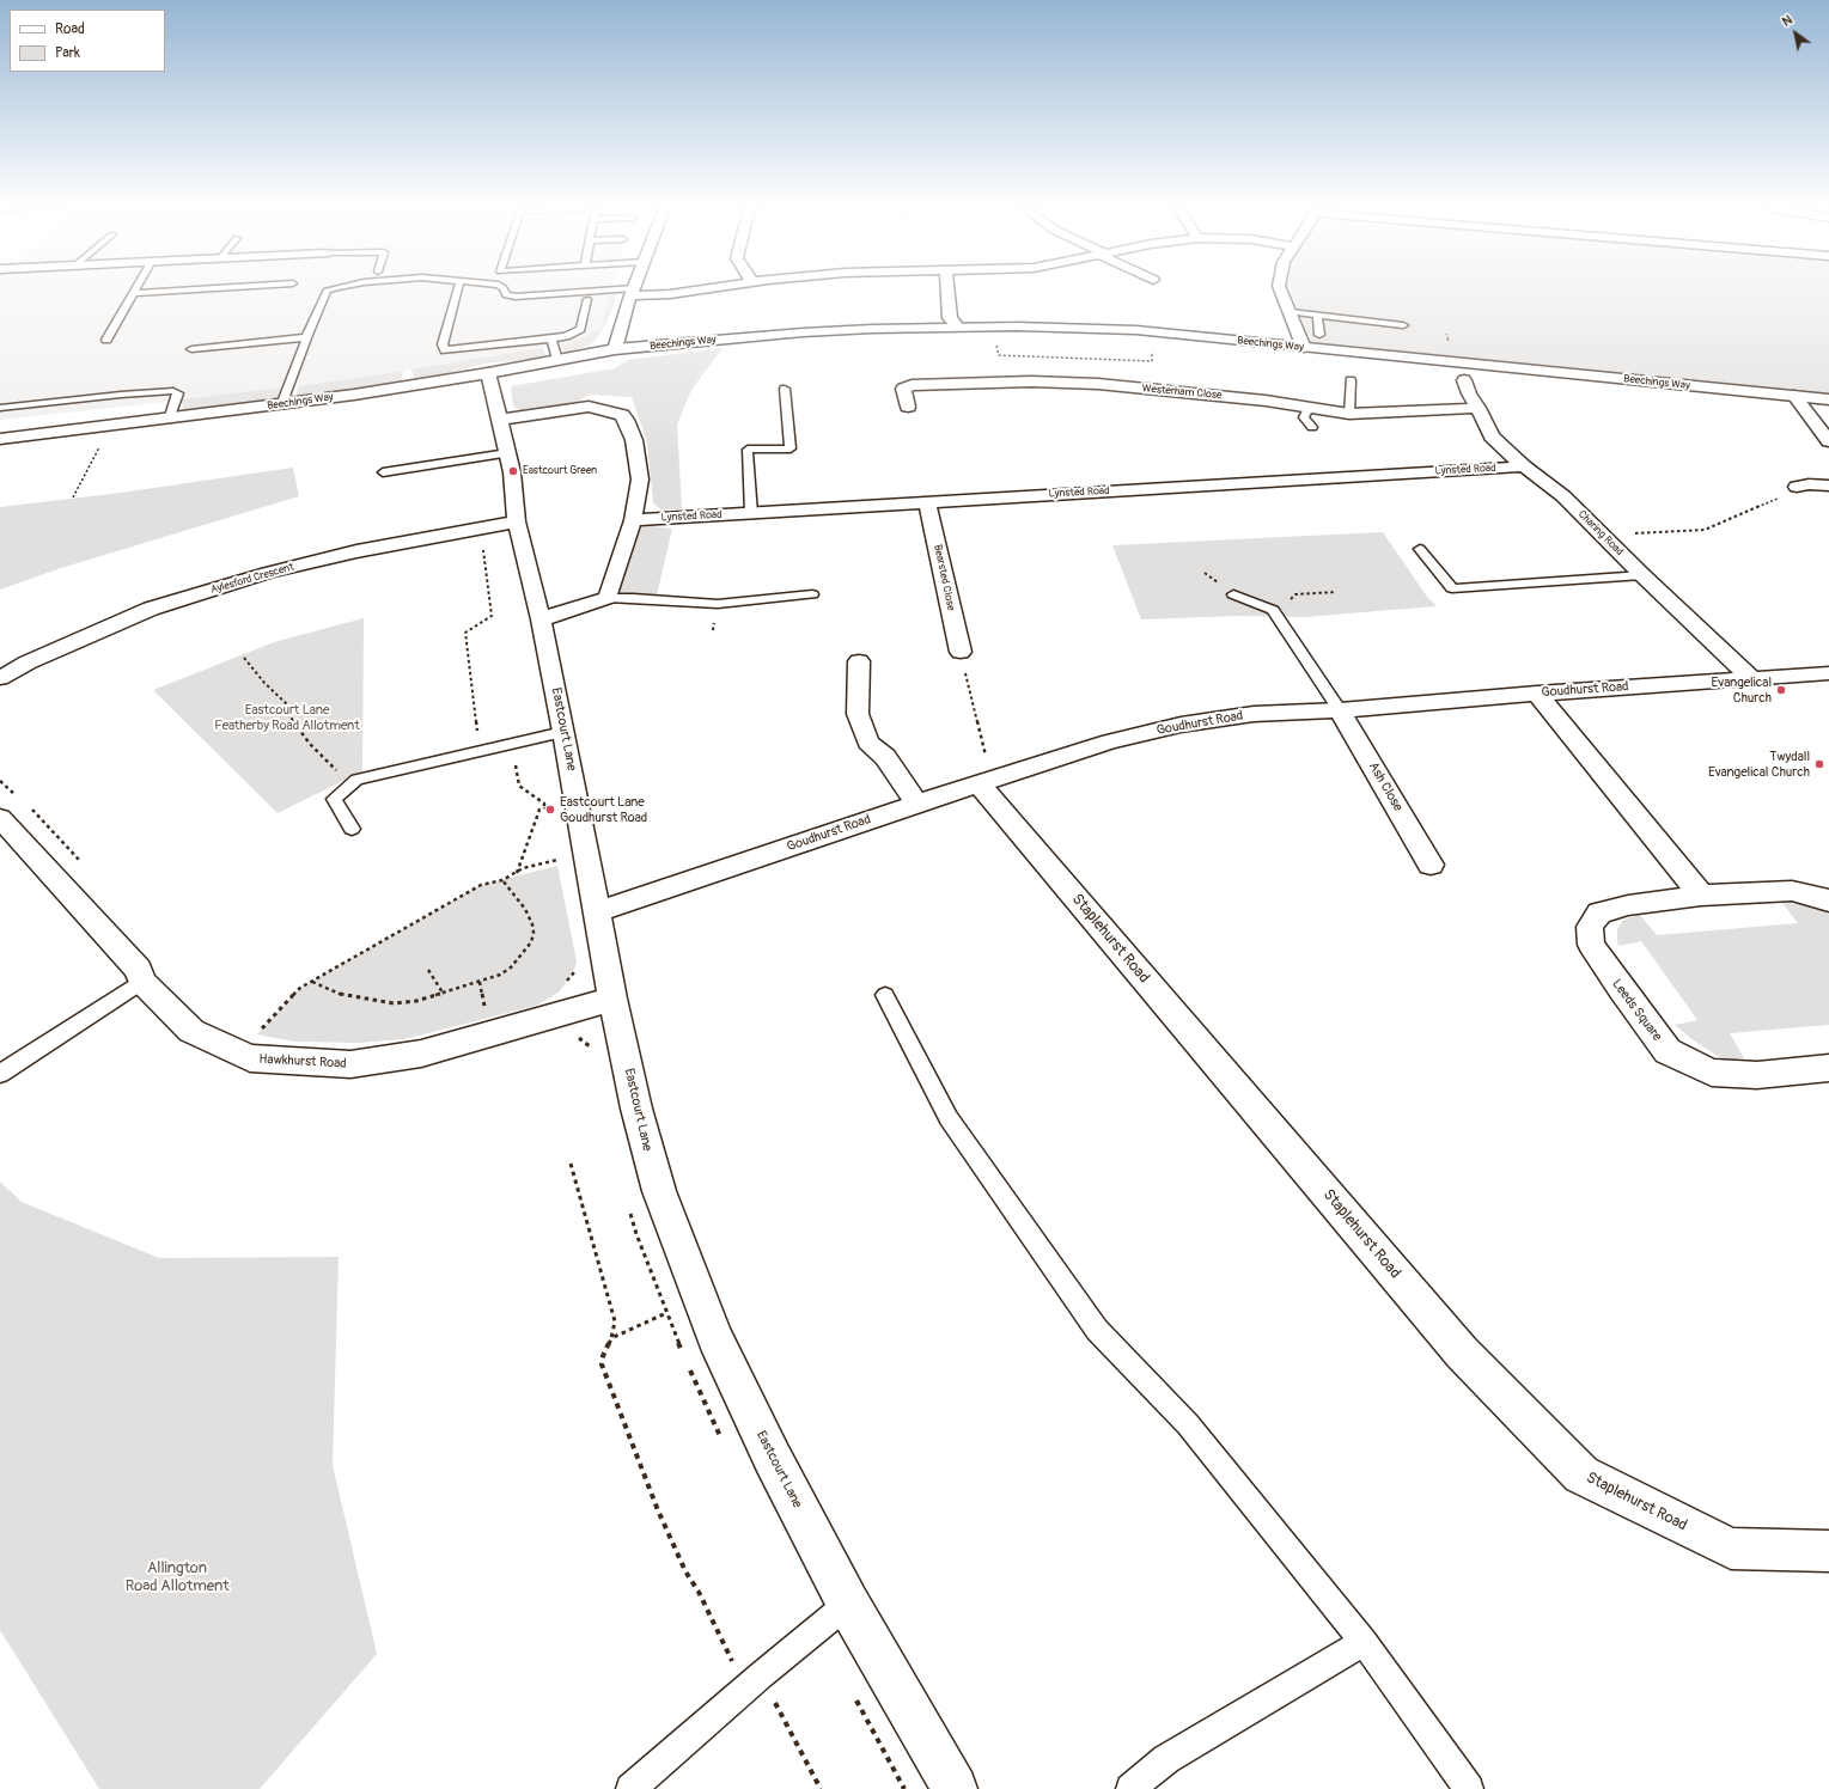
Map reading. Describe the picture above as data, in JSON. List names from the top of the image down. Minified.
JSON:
{"streets":{"street":["Beechings Way","Westerham Close","Lynsted Road","Charing Road","Bearsted Close","Aylesford Crescent","Goudhurst Road","Eastcourt Lane","Ash Close","Staplehurst Road","Leeds Square","Hawkhurst Road"]},"crossings":[["Beechings Way","Eastcourt Lane"],["Westerham Close","Charing Road"],["Lynsted Road","Charing Road"],["Lynsted Road","Bearsted Close"],["Charing Road","Goudhurst Road"],["Aylesford Crescent","Eastcourt Lane"],["Goudhurst Road","Eastcourt Lane"],["Goudhurst Road","Ash Close"],["Goudhurst Road","Staplehurst Road"],["Eastcourt Lane","Hawkhurst Road"]],"parks":["Eastcourt Lane Featherby Road Allotment","Allington Road Allotment"],"places":["Eastcourt Green","Evangelical Church","Twydall Evangelical Church","Eastcourt Lane Goudhurst Road"],"legend":["Road","Park"],"north":"top left"}
